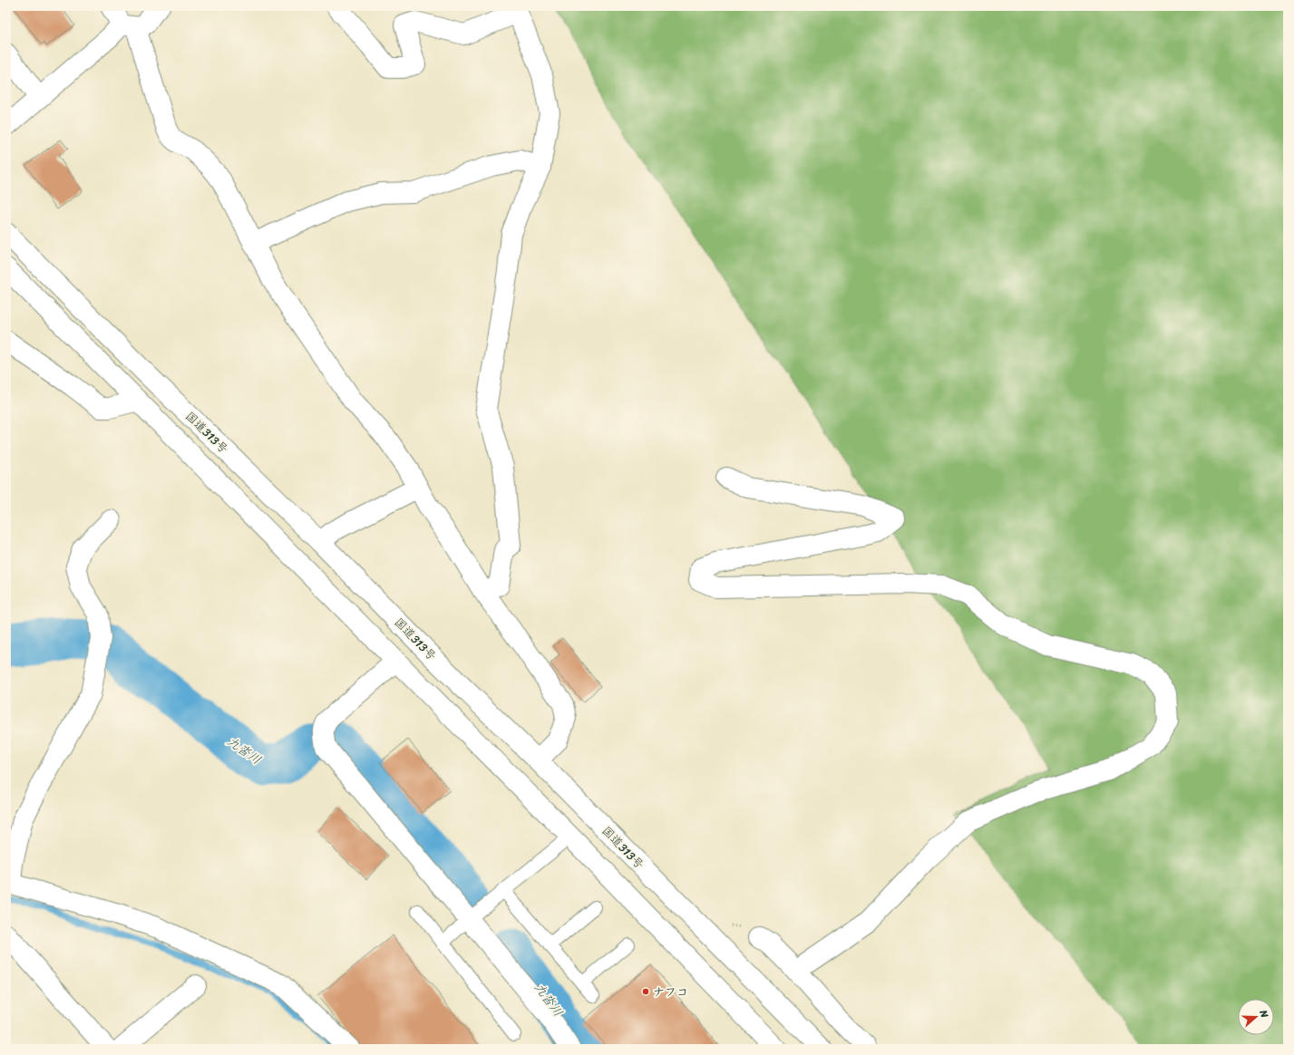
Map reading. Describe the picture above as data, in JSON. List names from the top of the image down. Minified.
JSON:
{"streets":{"main road":["国道313号"]},"water":["九沓川"],"places":["ナフコ"],"north":"right"}
